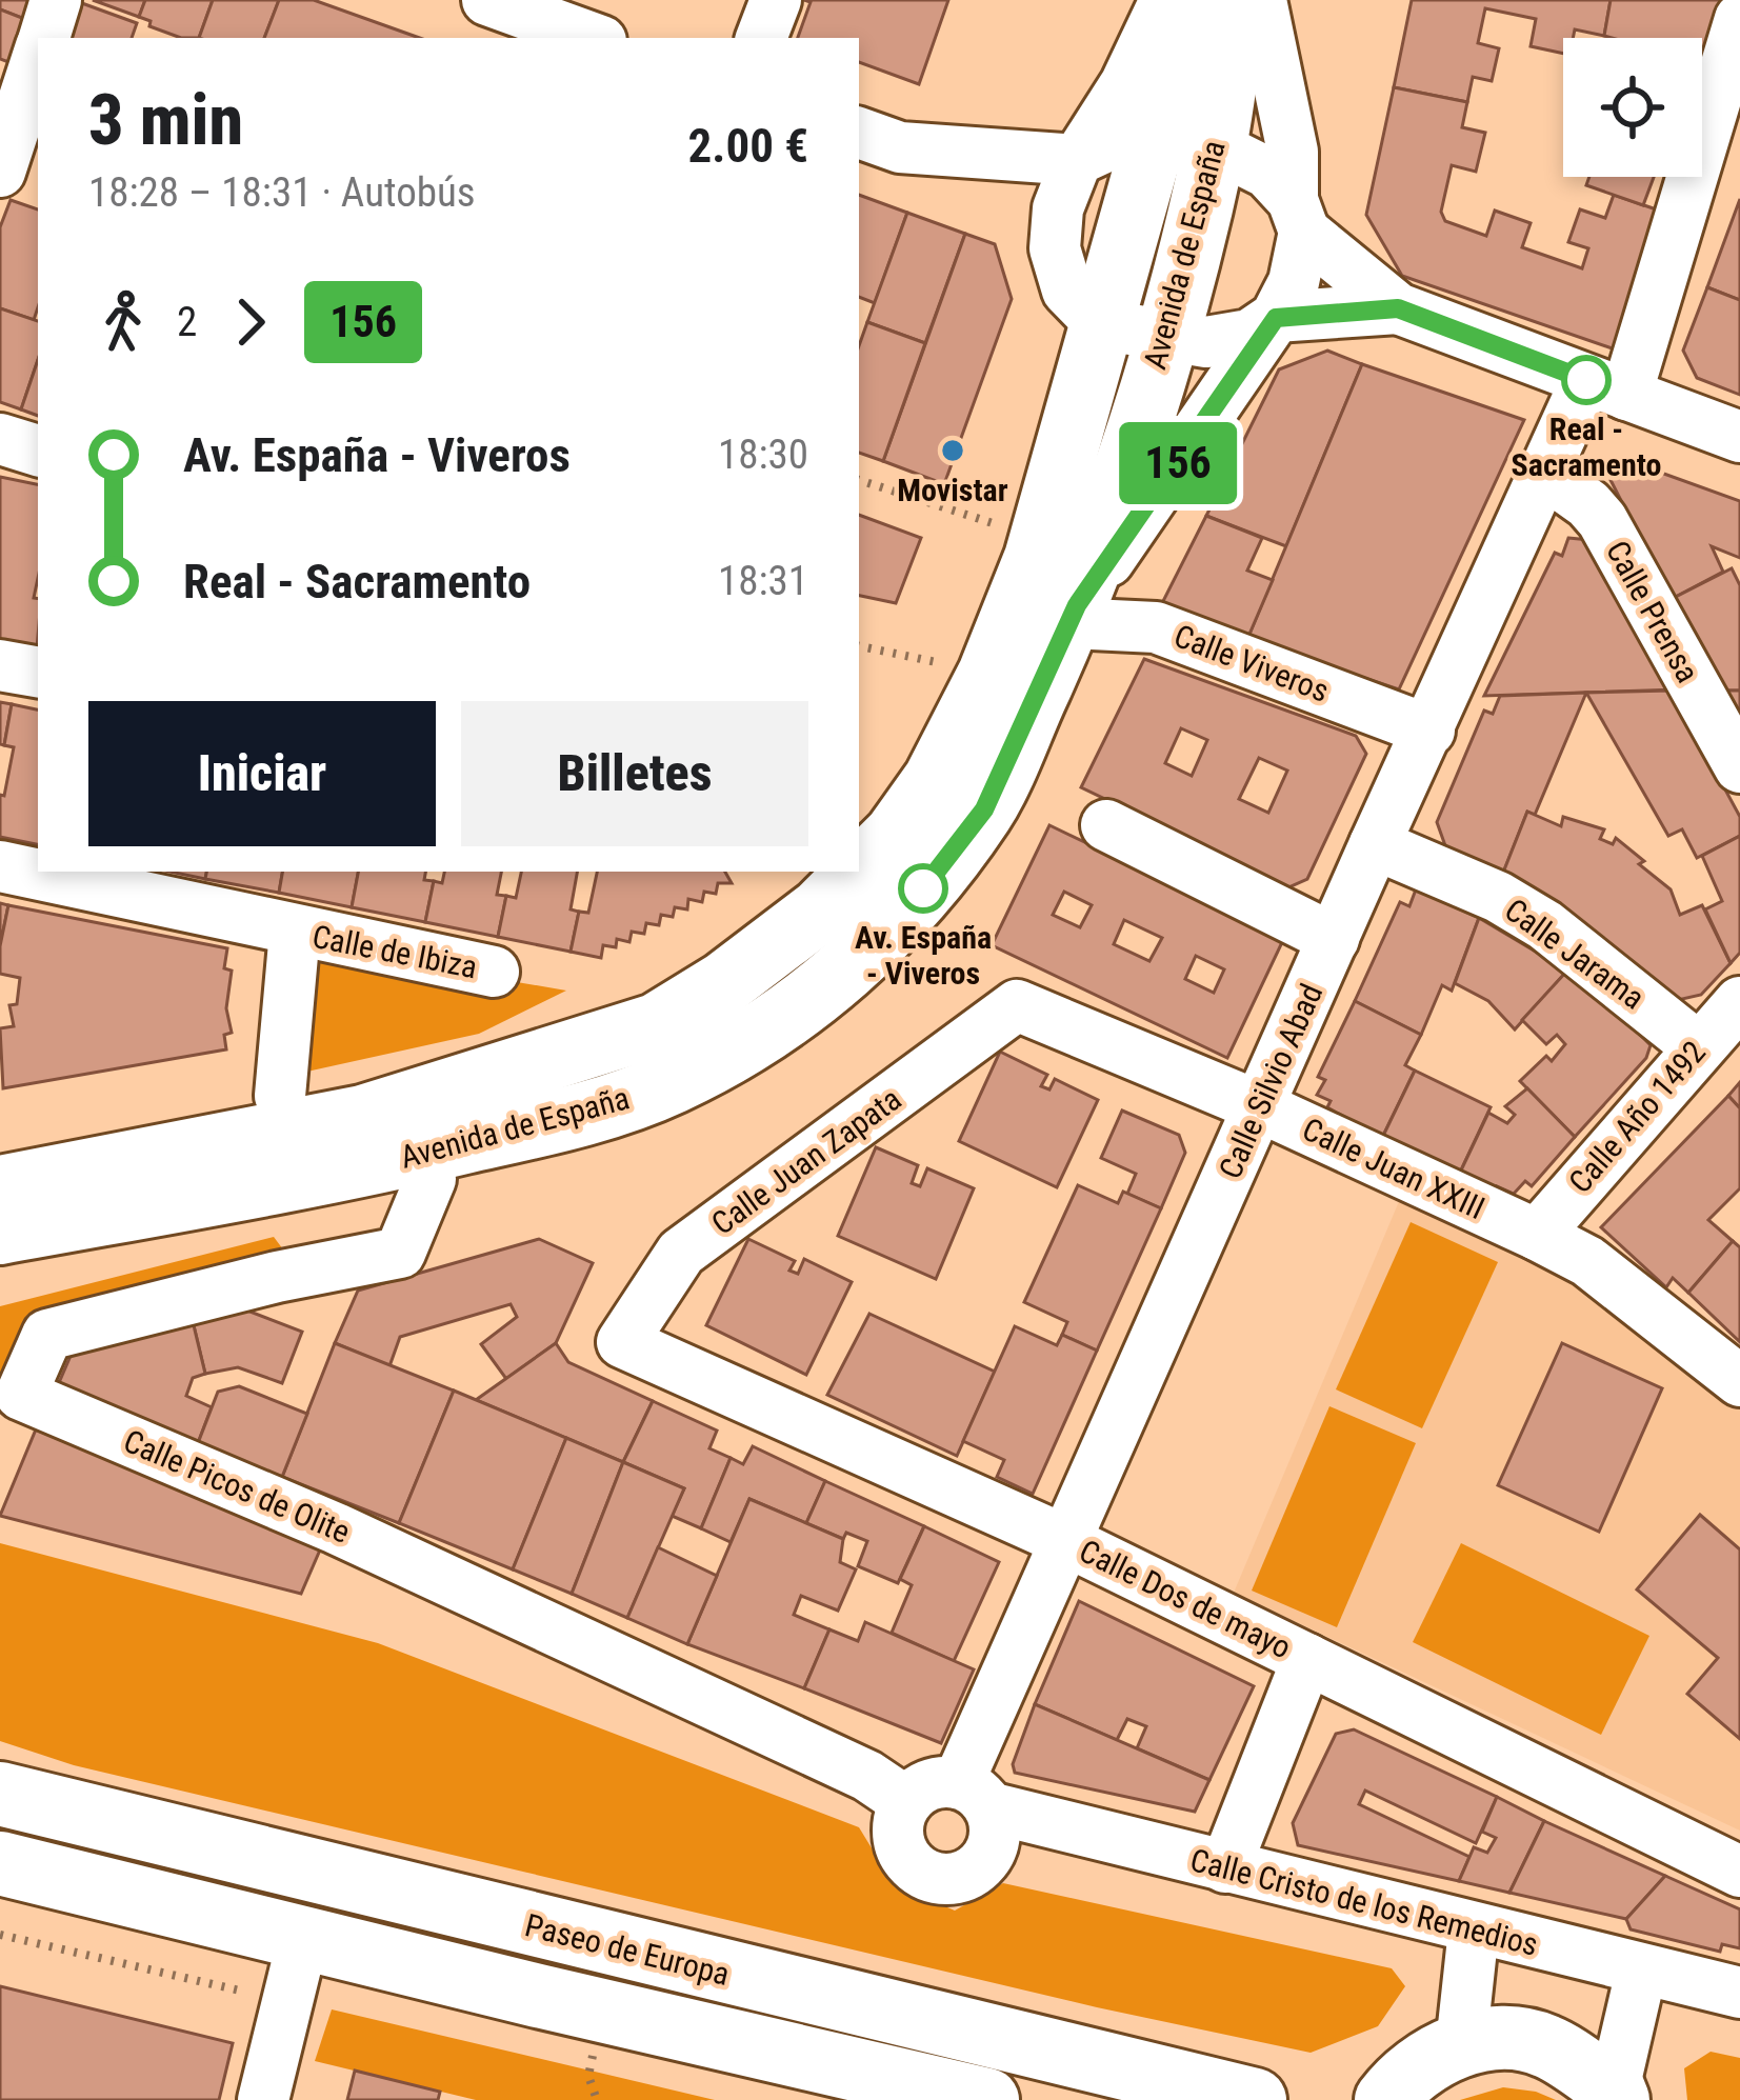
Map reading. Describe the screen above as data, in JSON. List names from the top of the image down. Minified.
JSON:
{"streets":{"main road":["Avenida de España","Paseo de Europa"],"street":["Calle Prensa","Calle Viveros","Calle de Ibiza","Calle Jarama","Calle Silvio Abad","Calle Año 1492","Calle Juan Zapata","Calle Juan XXIII","Calle Picos de Olite","Calle Dos de mayo","Calle Cristo de los Remedios"]},"crossings":[["Avenida de España","Calle Viveros"],["Calle Prensa","Calle Silvio Abad"],["Calle Viveros","Calle Silvio Abad"],["Calle Jarama","Calle Silvio Abad"],["Calle Jarama","Calle Año 1492"],["Calle Silvio Abad","Calle Juan XXIII"],["Calle Silvio Abad","Calle Picos de Olite"],["Calle Silvio Abad","Calle Dos de mayo"],["Calle Silvio Abad","Calle Cristo de los Remedios"],["Calle Año 1492","Calle Juan XXIII"],["Calle Juan Zapata","Calle Juan XXIII"],["Calle Juan Zapata","Calle Dos de mayo"],["Calle Picos de Olite","Calle Cristo de los Remedios"]],"places":["Real - Sacramento","Movistar","Av. España - Viveros"],"lines":["bus line 156"],"page":{"on_map":"156","heading":["3 min","18:28 – 18:31 · Autobús","2.00 €"],"legs":["2","156"],"list":[{"name":"Av. España - Viveros","value":"18:30"},{"name":"Real - Sacramento","value":"18:31"}],"buttons":["Iniciar","Billetes"]}}
